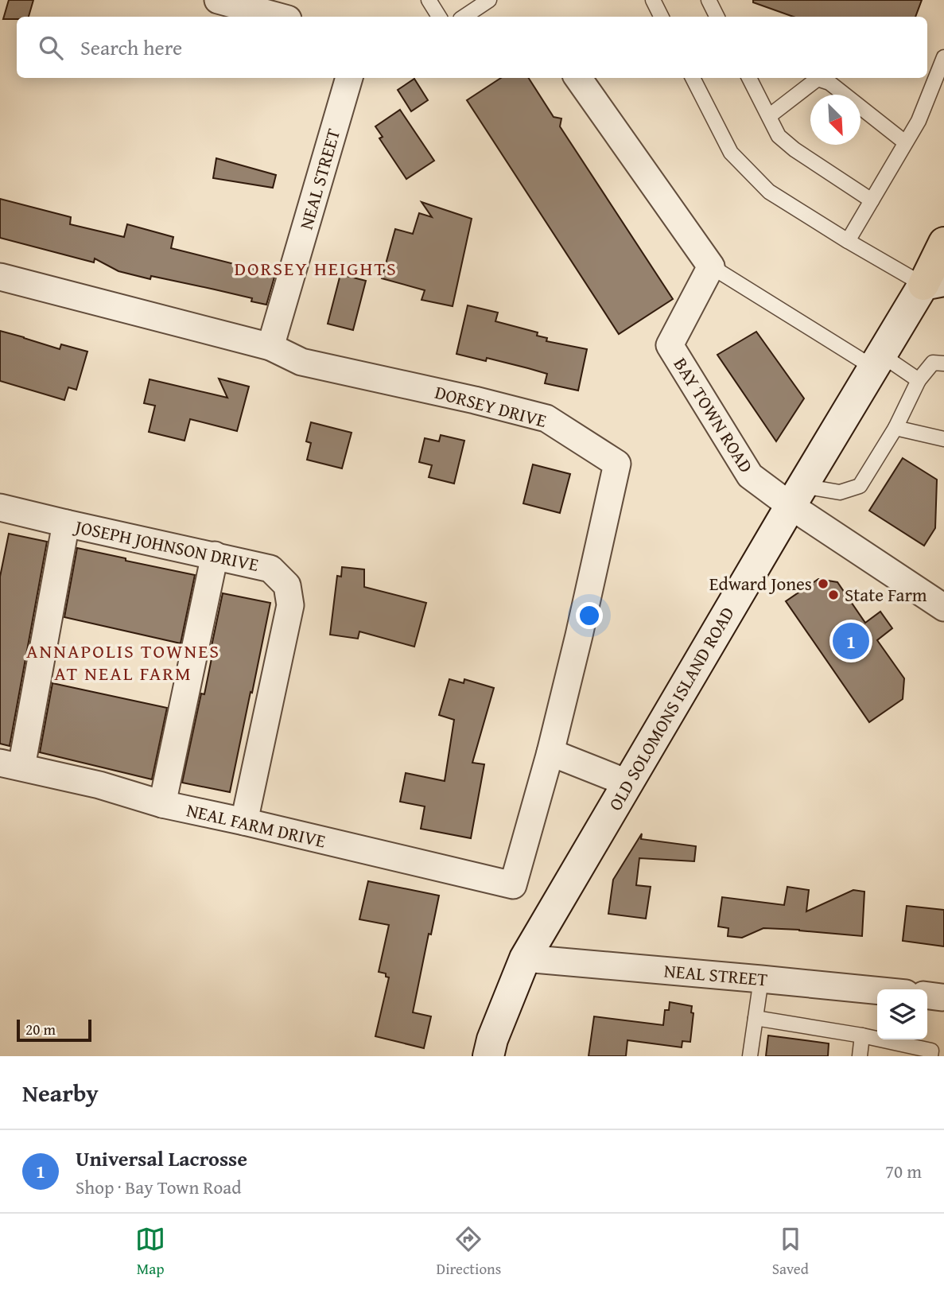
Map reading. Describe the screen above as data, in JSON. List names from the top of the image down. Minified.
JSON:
{"streets":{"main road":["OLD SOLOMONS ISLAND ROAD"],"street":["NEAL STREET","DORSEY DRIVE","BAY TOWN ROAD","JOSEPH JOHNSON DRIVE","NEAL FARM DRIVE"]},"crossings":[["NEAL STREET","DORSEY DRIVE"],["NEAL STREET","OLD SOLOMONS ISLAND ROAD"],["DORSEY DRIVE","NEAL FARM DRIVE"],["BAY TOWN ROAD","OLD SOLOMONS ISLAND ROAD"],["JOSEPH JOHNSON DRIVE","NEAL FARM DRIVE"]],"districts":["DORSEY HEIGHTS","ANNAPOLIS TOWNES AT NEAL FARM"],"places":["Edward Jones","State Farm"],"scale_bar":"20 m","north":"bottom right","page":{"search":"Search here","pins":"1","scale":"20 m","heading":"Nearby","list":[{"mark":"1","name":"Universal Lacrosse","note":"Shop · Bay Town Road","value":"70 m"}],"nav":["Map","Directions","Saved"]}}
